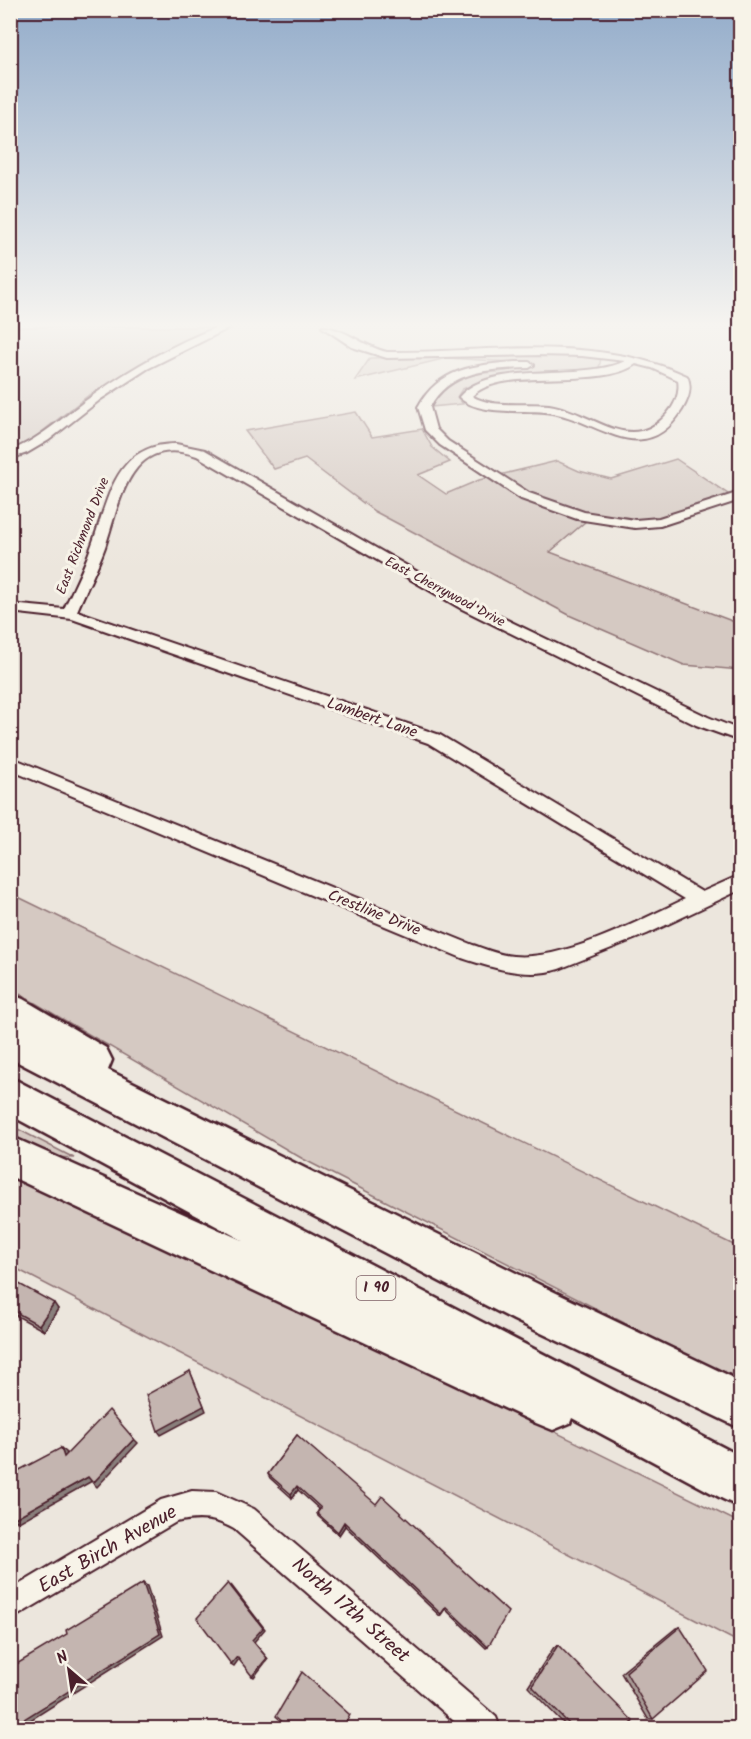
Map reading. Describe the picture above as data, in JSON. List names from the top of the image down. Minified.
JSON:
{"streets":{"highway":["I 90"],"street":["East Richmond Drive","East Cherrywood Drive","Lambert Lane","Crestline Drive","East Birch Avenue","North 17th Street"]},"crossings":[["East Richmond Drive","East Cherrywood Drive"],["East Richmond Drive","Lambert Lane"],["Lambert Lane","Crestline Drive"],["East Birch Avenue","North 17th Street"]],"north":"top left"}
